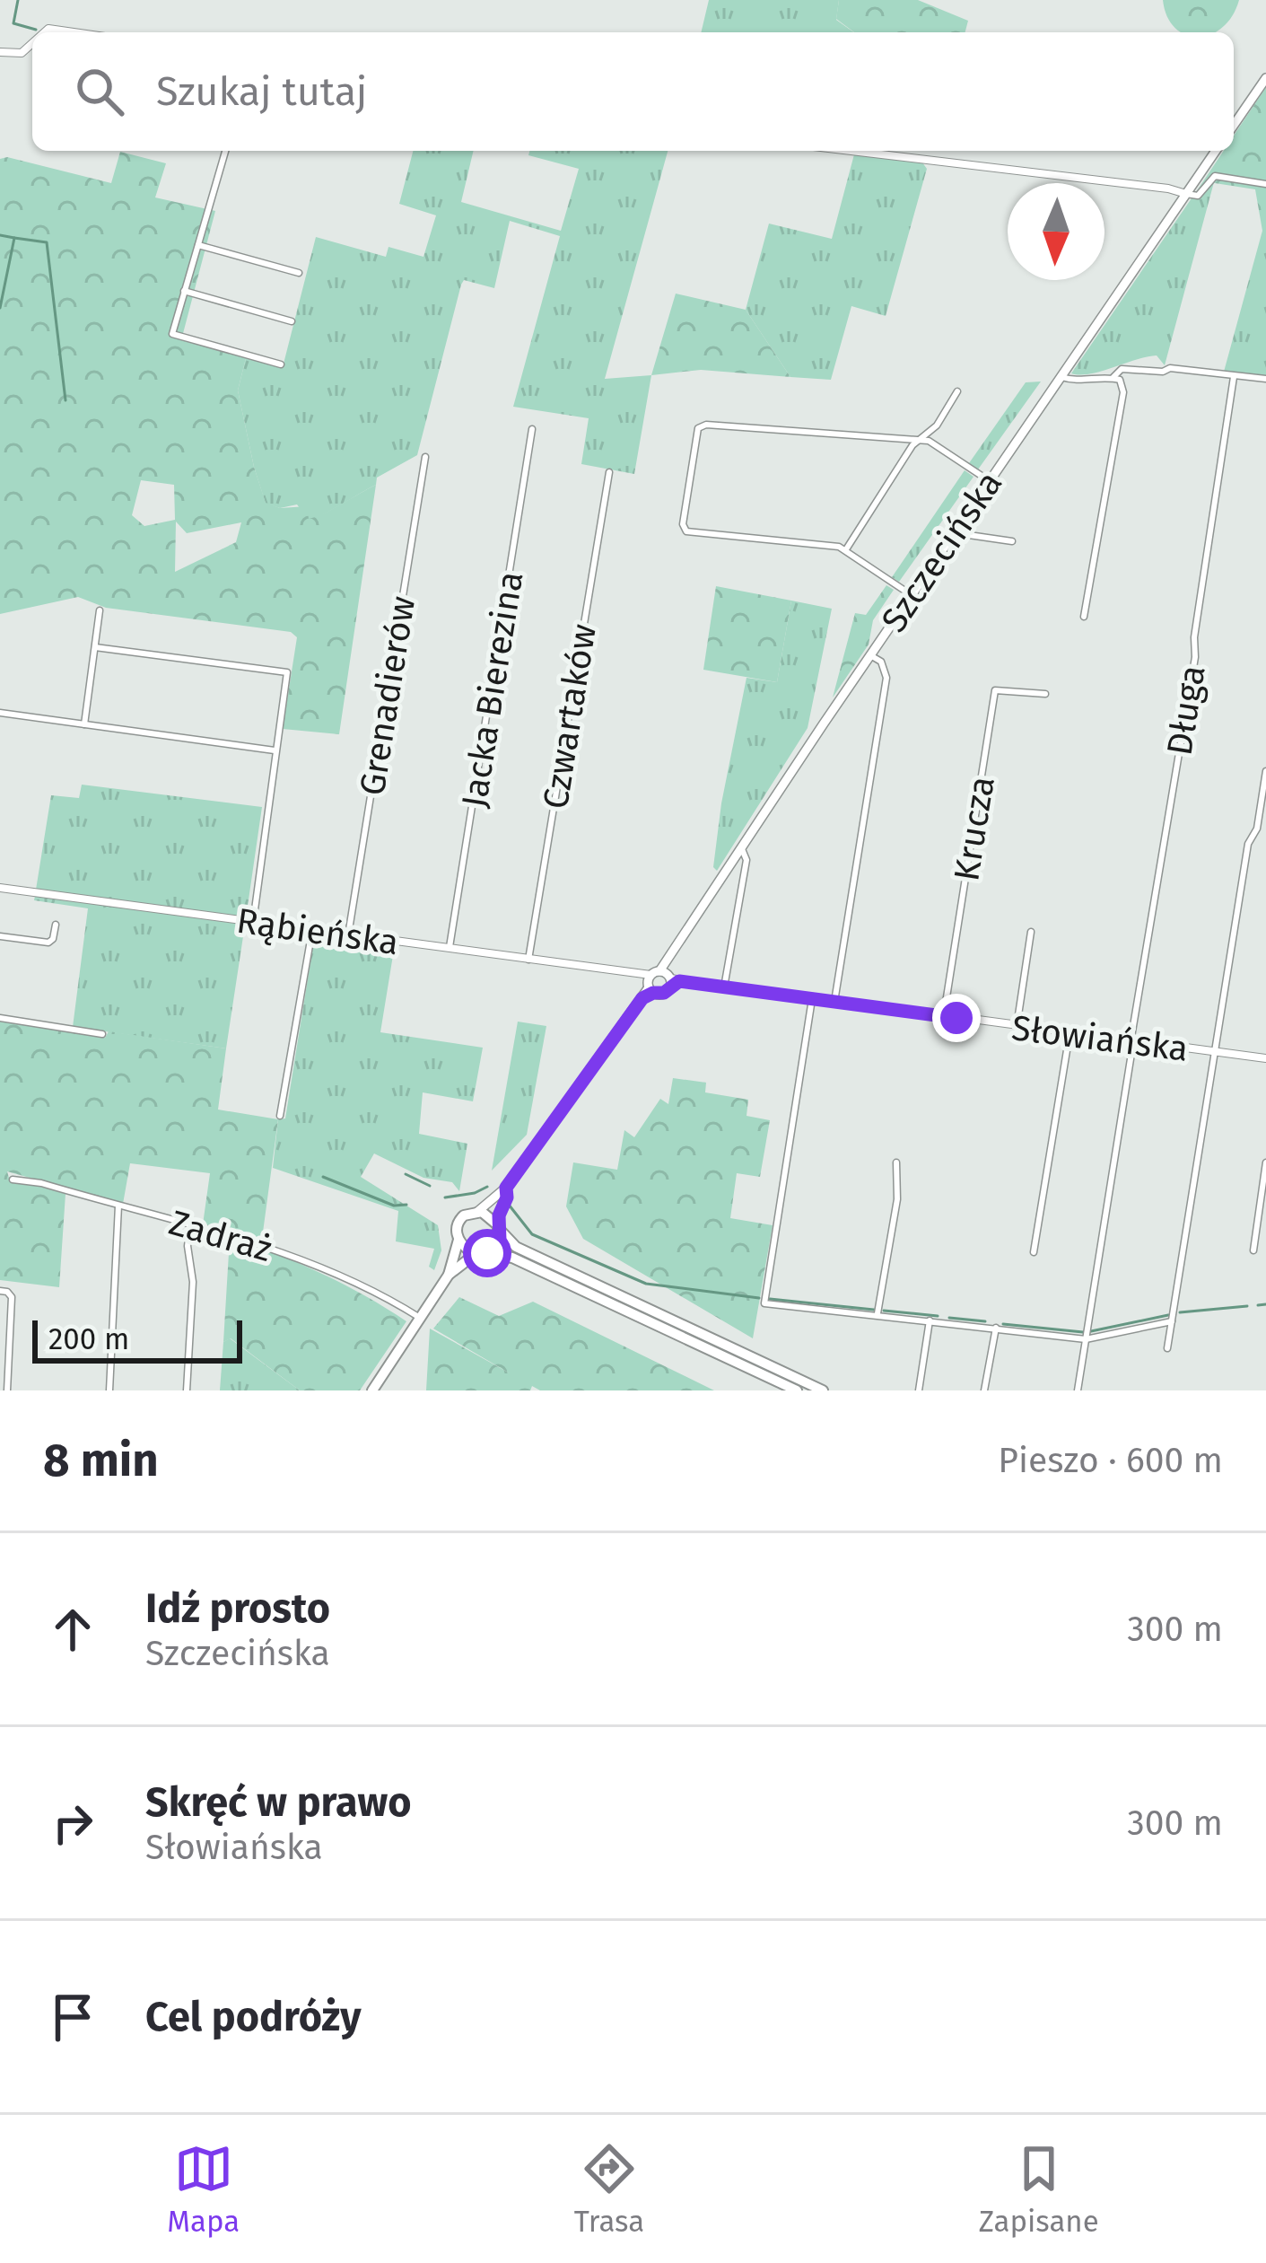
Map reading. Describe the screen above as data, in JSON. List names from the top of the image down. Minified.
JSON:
{"streets":{"main road":["Szczecińska"],"street":["Jacka Bierezina","Grenadierów","Długa","Czwartaków","Krucza","Rąbieńska","Słowiańska","Zadraż"]},"crossings":[["Szczecińska","Rąbieńska"],["Szczecińska","Słowiańska"],["Jacka Bierezina","Rąbieńska"],["Grenadierów","Rąbieńska"],["Długa","Słowiańska"],["Czwartaków","Rąbieńska"],["Krucza","Słowiańska"],["Rąbieńska","Słowiańska"]],"scale_bar":"200 m","north":"bottom","page":{"search":"Szukaj tutaj","scale":"200 m","heading":["8 min","Pieszo · 600 m"],"list":[["Idź prosto","Szczecińska","300 m"],["Skręć w prawo","Słowiańska","300 m"],"Cel podróży"],"nav":["Mapa","Trasa","Zapisane"]}}
